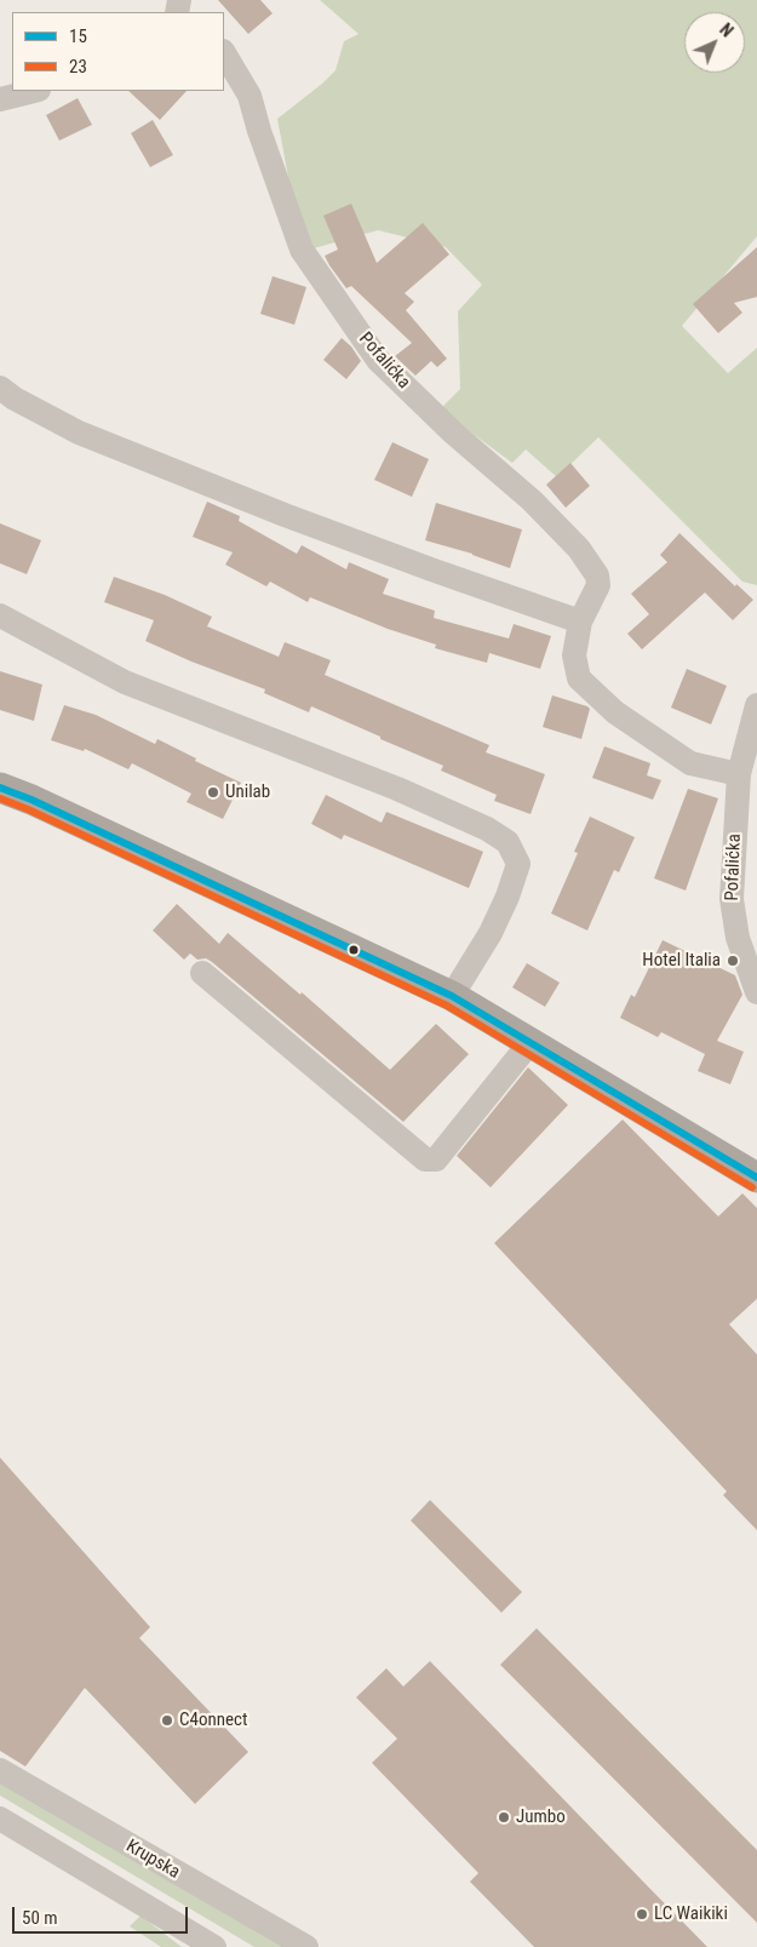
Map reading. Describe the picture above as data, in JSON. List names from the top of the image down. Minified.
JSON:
{"streets":{"street":["Pofalićka","Krupska"]},"places":["Unilab","Hotel Italia","C4onnect","Jumbo","LC Waikiki"],"lines":["transit line 15","transit line 23"],"legend":["15","23"],"scale_bar":"50 m","north":"top right"}
